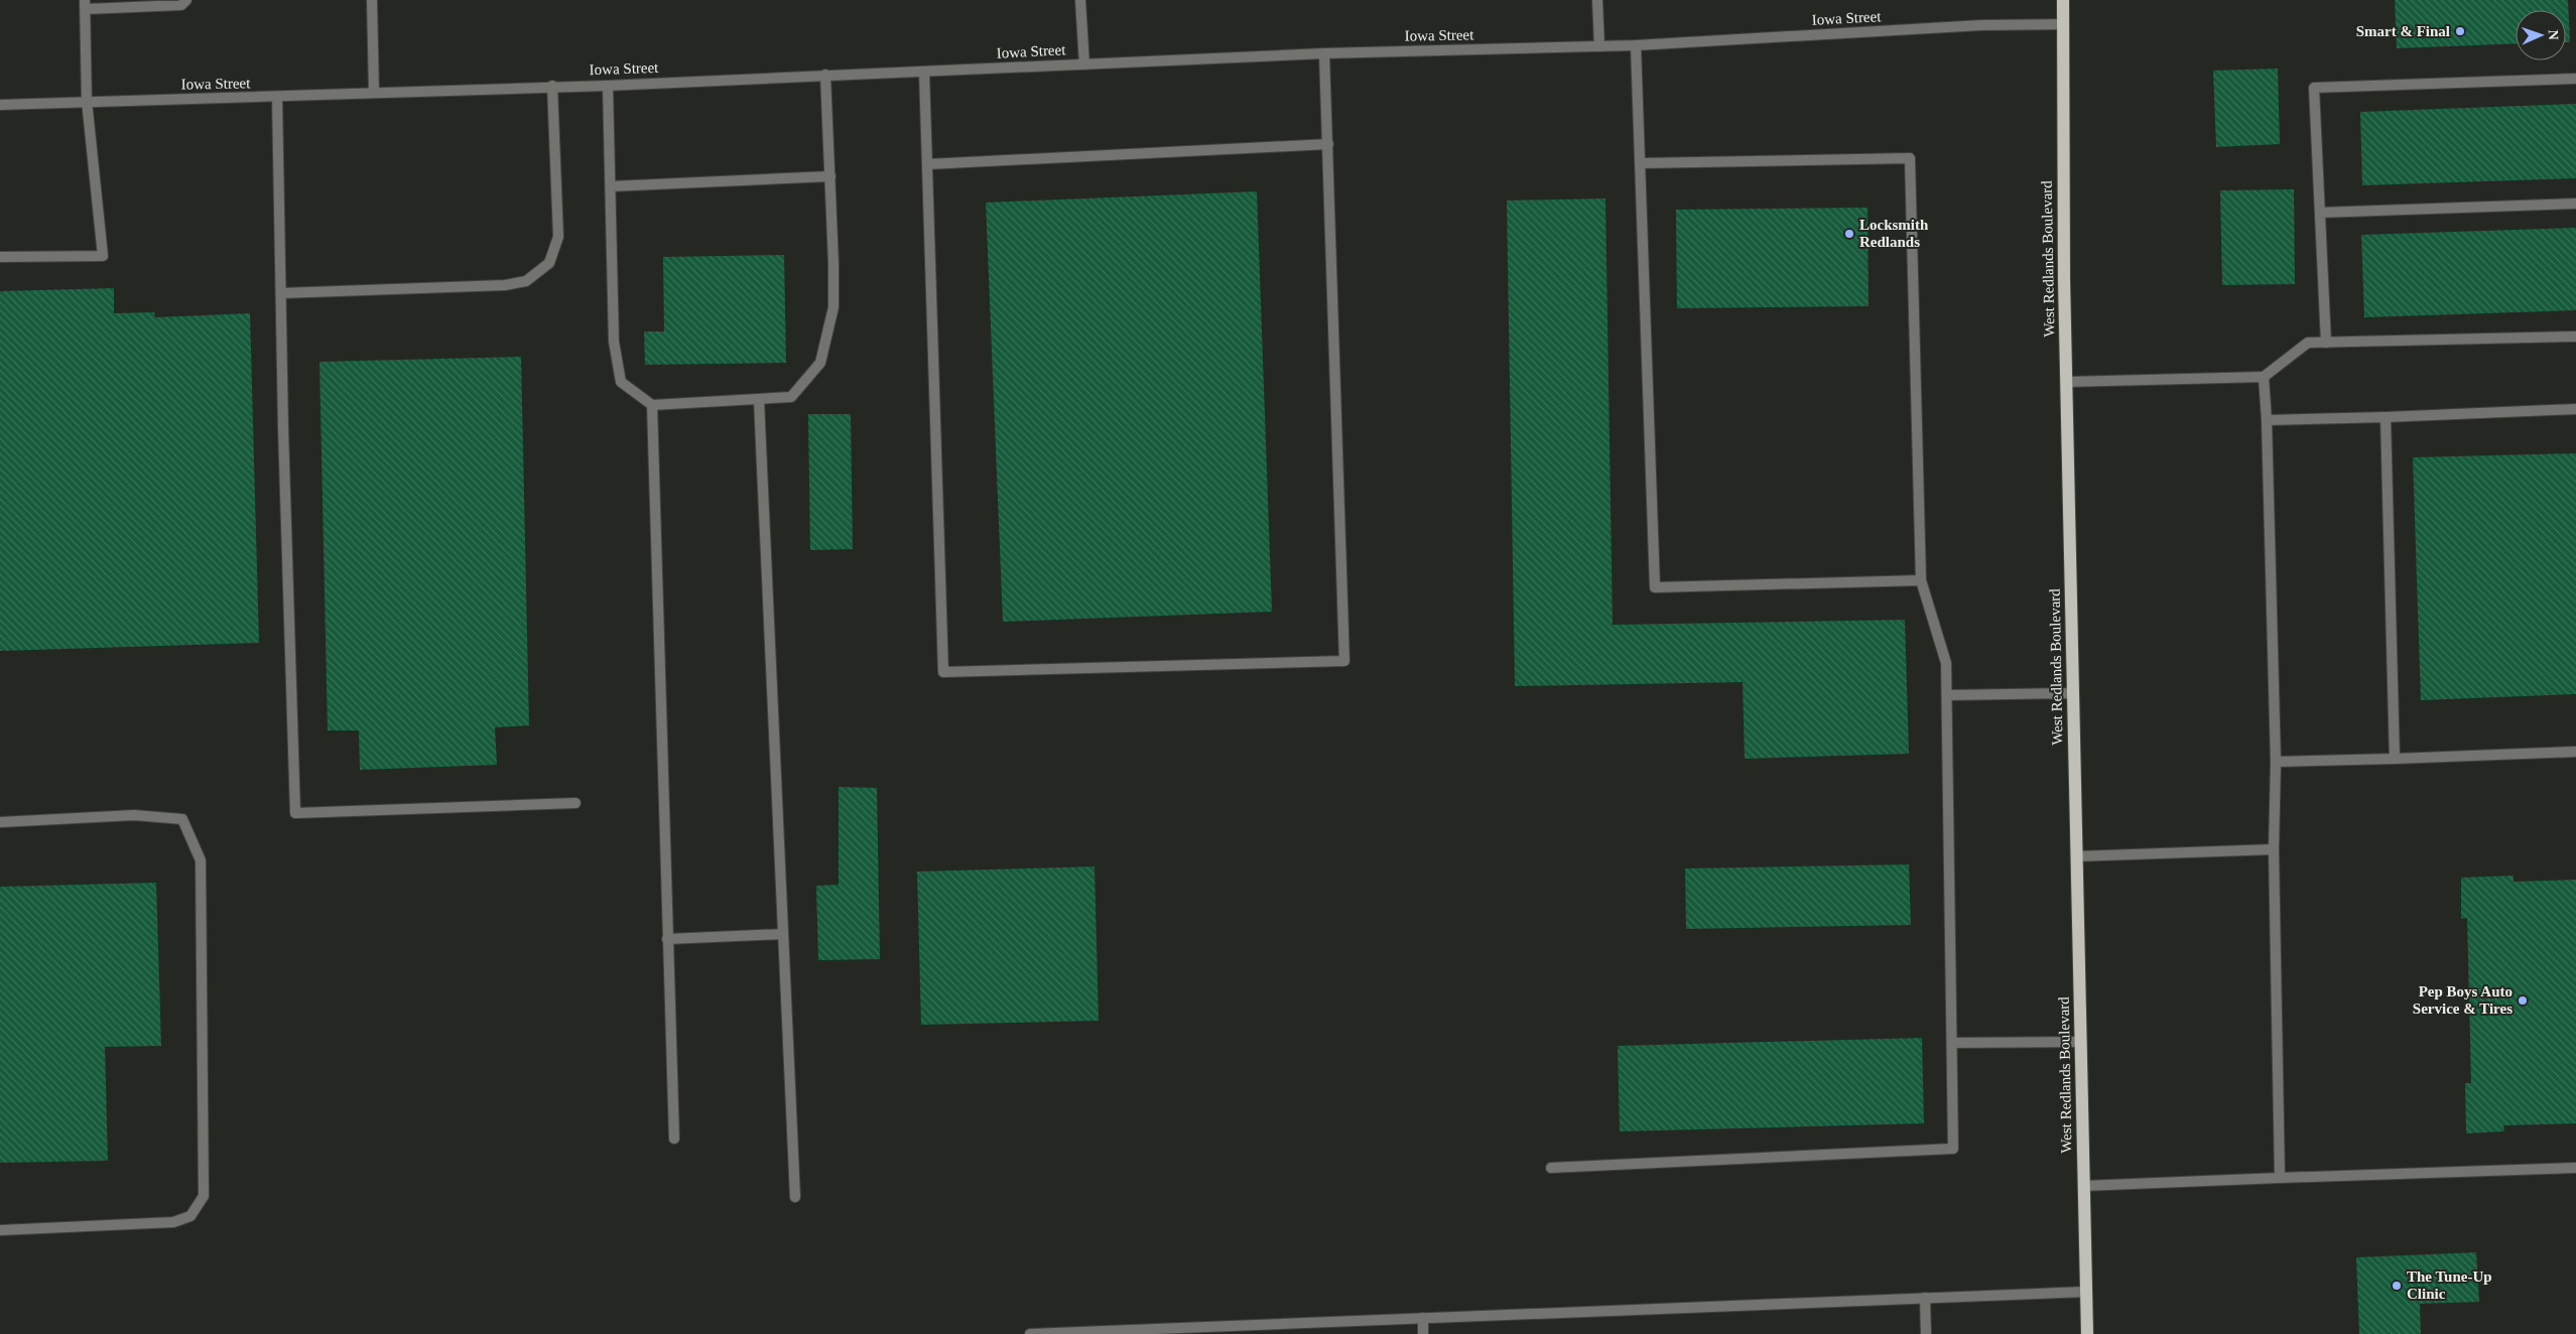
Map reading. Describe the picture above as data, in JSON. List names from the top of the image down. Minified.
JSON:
{"streets":{"main road":["West Redlands Boulevard"],"street":["Iowa Street"]},"crossings":[["Iowa Street","West Redlands Boulevard"]],"places":["Smart & Final","Locksmith Redlands","Pep Boys Auto Service & Tires","The Tune-Up Clinic"],"north":"right"}
